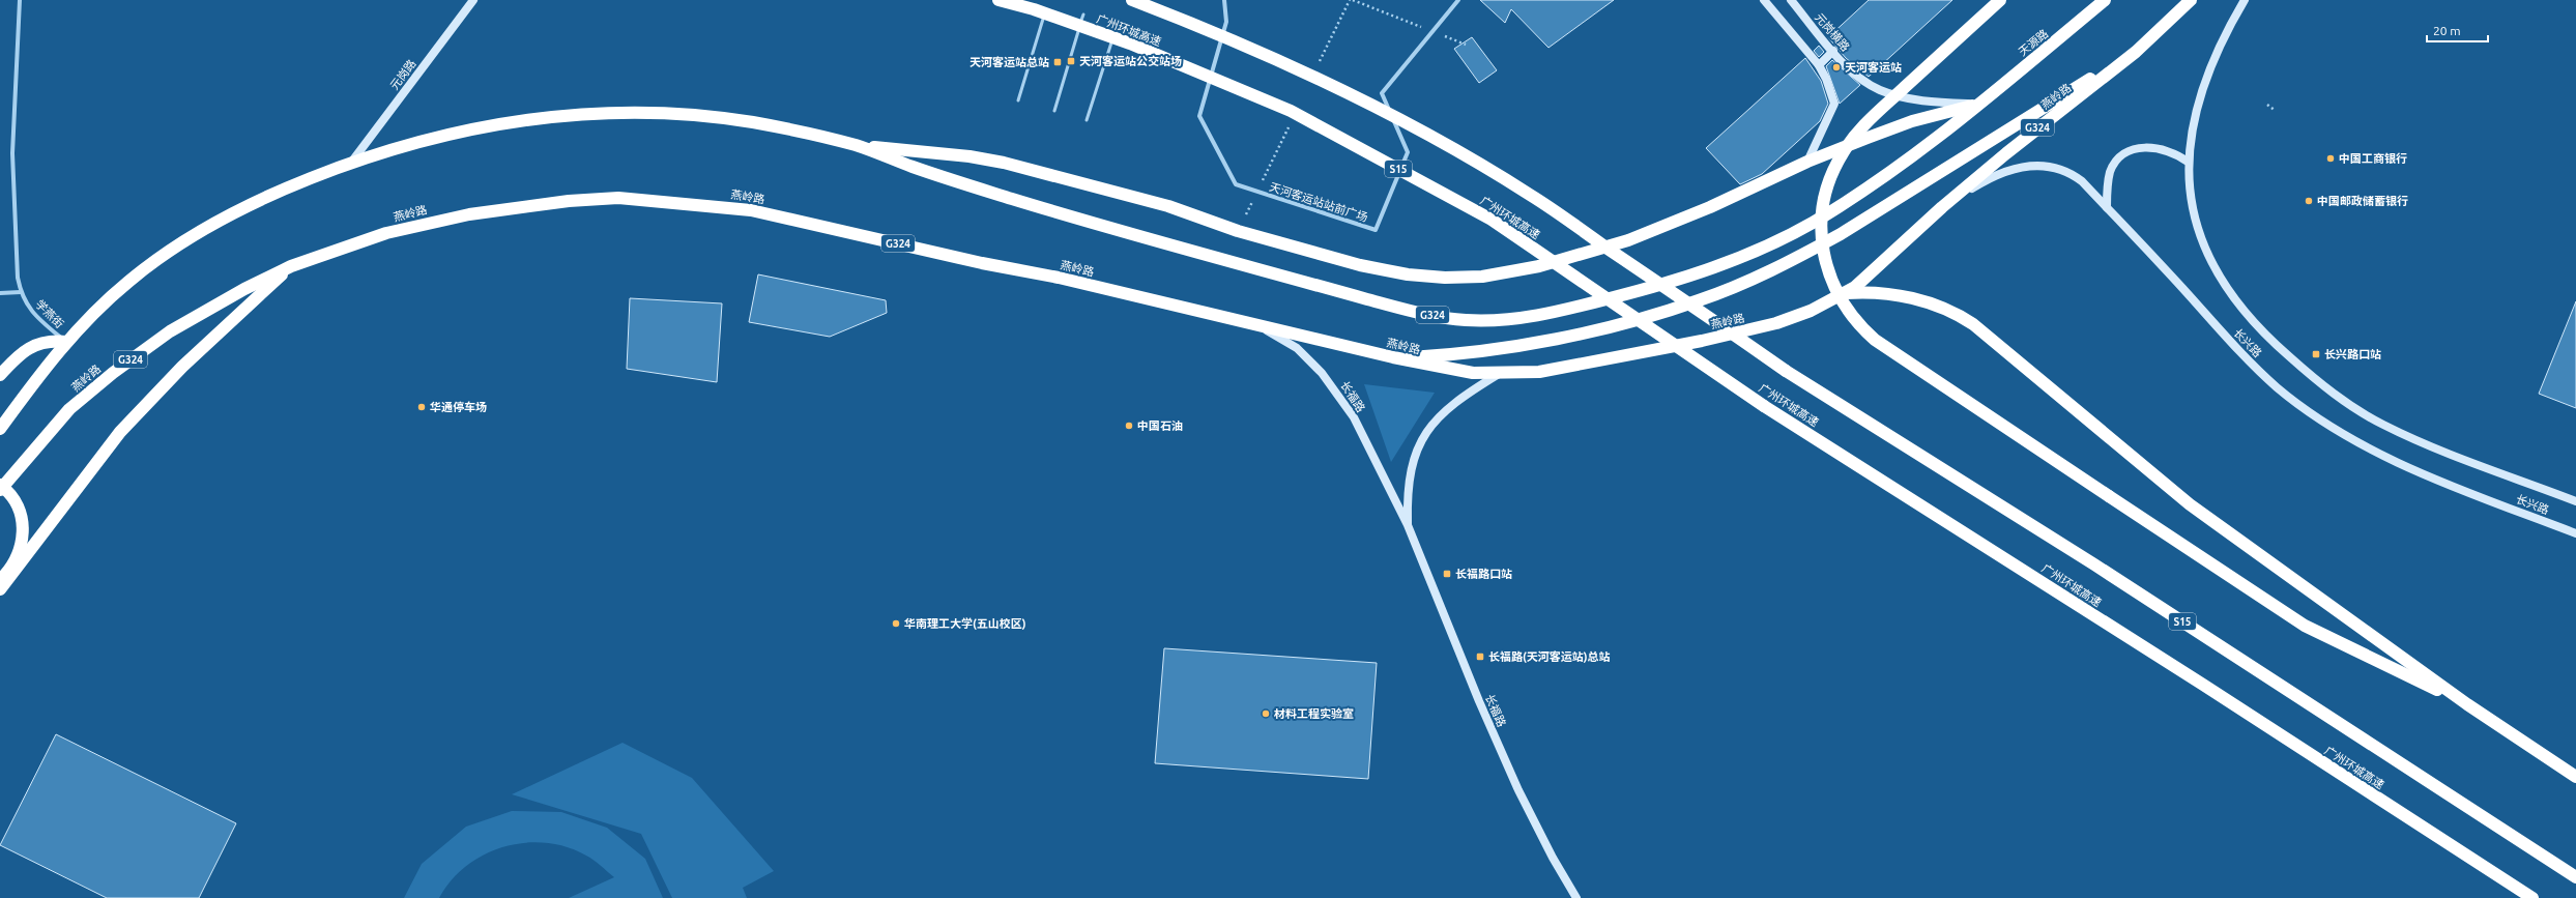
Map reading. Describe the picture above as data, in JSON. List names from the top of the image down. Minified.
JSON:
{"streets":{"highway":["广州环城高速","天源路","燕岭路","G324","S15"],"street":["元岗横路","元岗路","天河客运站站前广场","学燕街","长兴路","长福路"]},"crossings":[["元岗横路","天源路"],["元岗横路","G324"],["天源路","G324"],["元岗路","G324"],["燕岭路","G324"],["燕岭路","长兴路"],["燕岭路","长福路"],["G324","学燕街"]],"places":{"transit":["天河客运站公交站场","天河客运站总站","长兴路口站","长福路口站","长福路(天河客运站)总站"],"other":["天河客运站","中国工商银行","中国邮政储蓄银行","华通停车场","中国石油","华南理工大学(五山校区)","材料工程实验室"]},"scale_bar":"20 m"}
